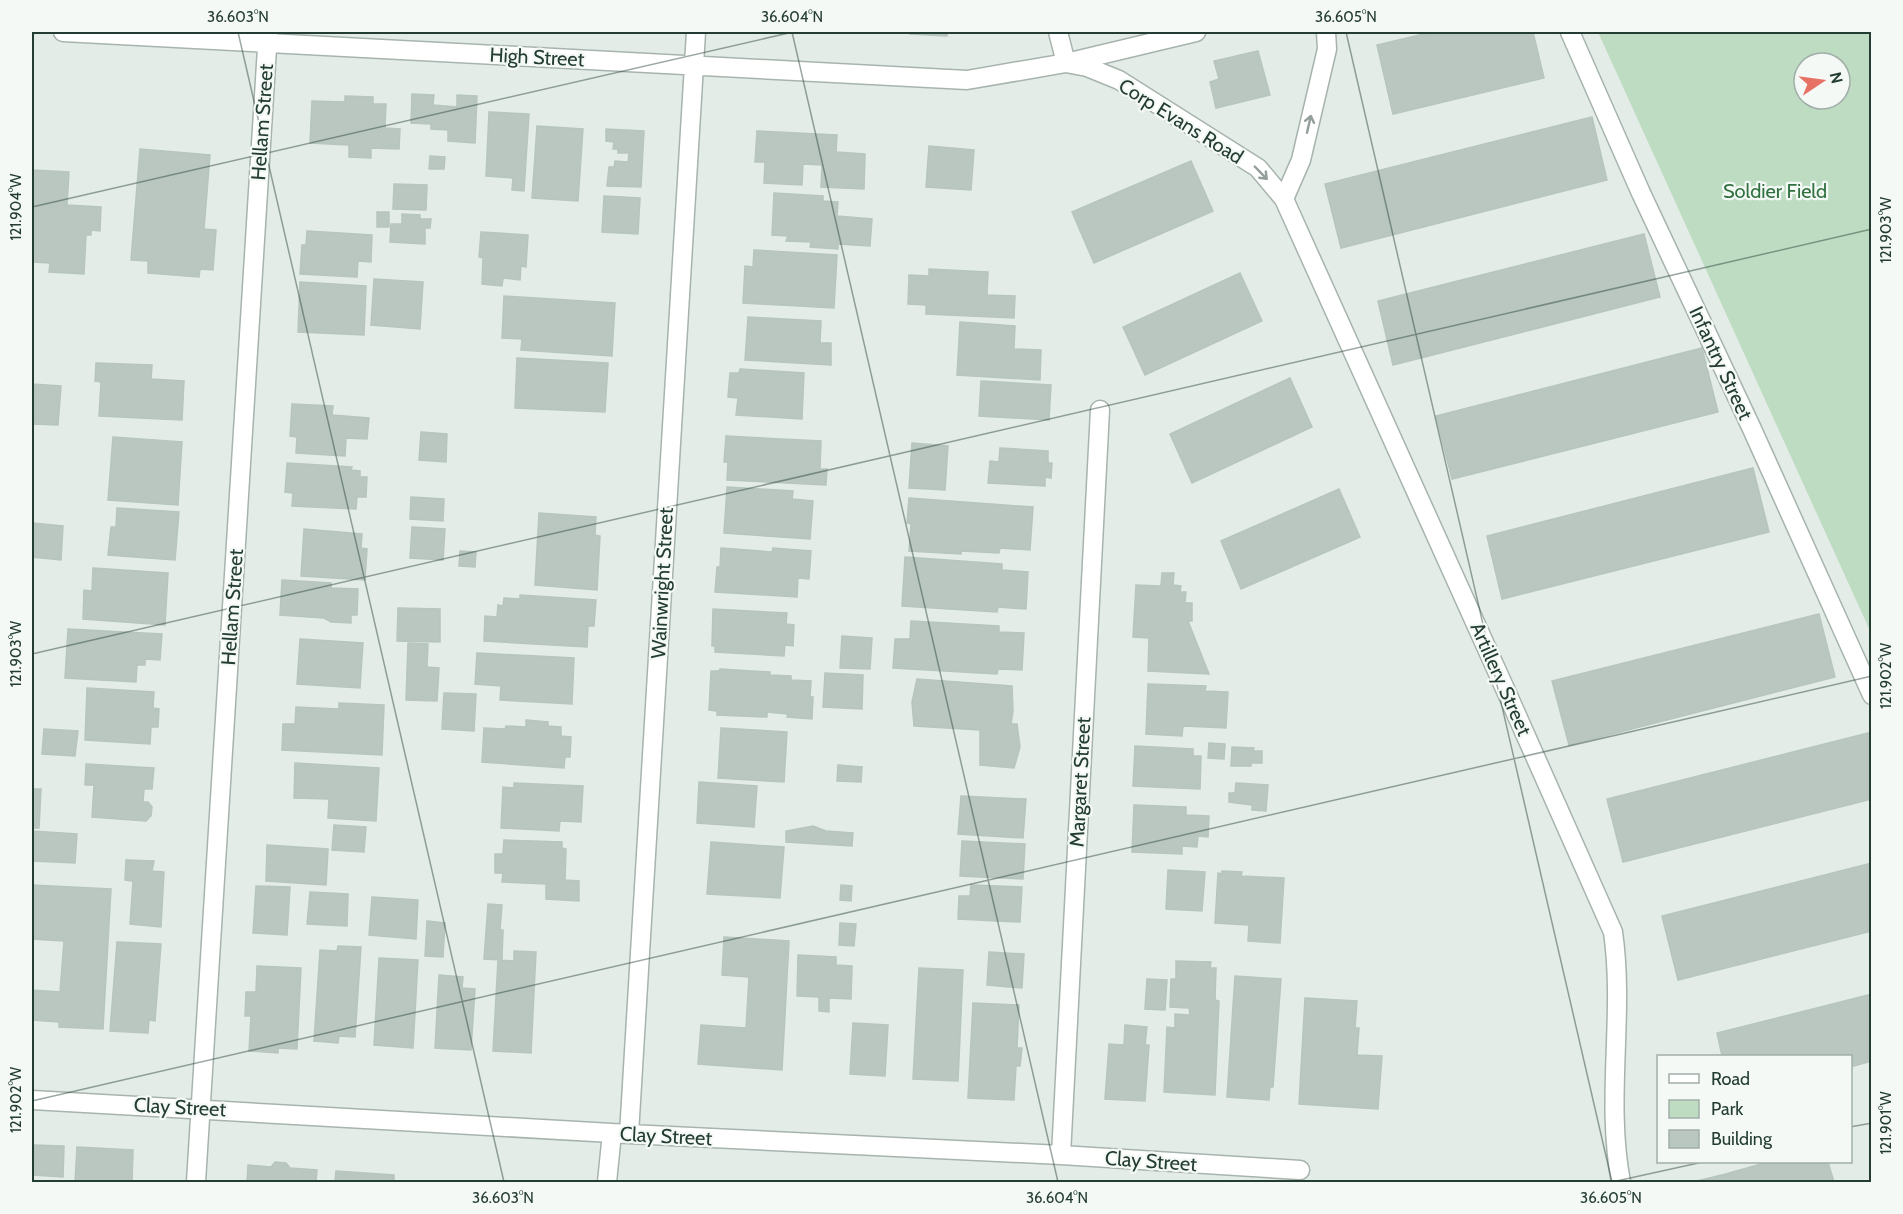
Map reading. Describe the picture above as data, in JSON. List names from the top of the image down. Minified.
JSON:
{"streets":{"street":["High Street","Corp Evans Road","Hellam Street","Infantry Street","Wainwright Street","Artillery Street","Margaret Street","Clay Street"]},"crossings":[["High Street","Corp Evans Road"],["High Street","Hellam Street"],["High Street","Wainwright Street"],["Corp Evans Road","Artillery Street"],["Hellam Street","Clay Street"],["Wainwright Street","Clay Street"],["Margaret Street","Clay Street"]],"one_way":["Corp Evans Road"],"parks":["Soldier Field"],"legend":["Road","Park","Building"],"north":"right","coordinates":["36.603°N","36.604°N","36.605°N","121.904°W","121.903°W","121.902°W","121.901°W"]}
